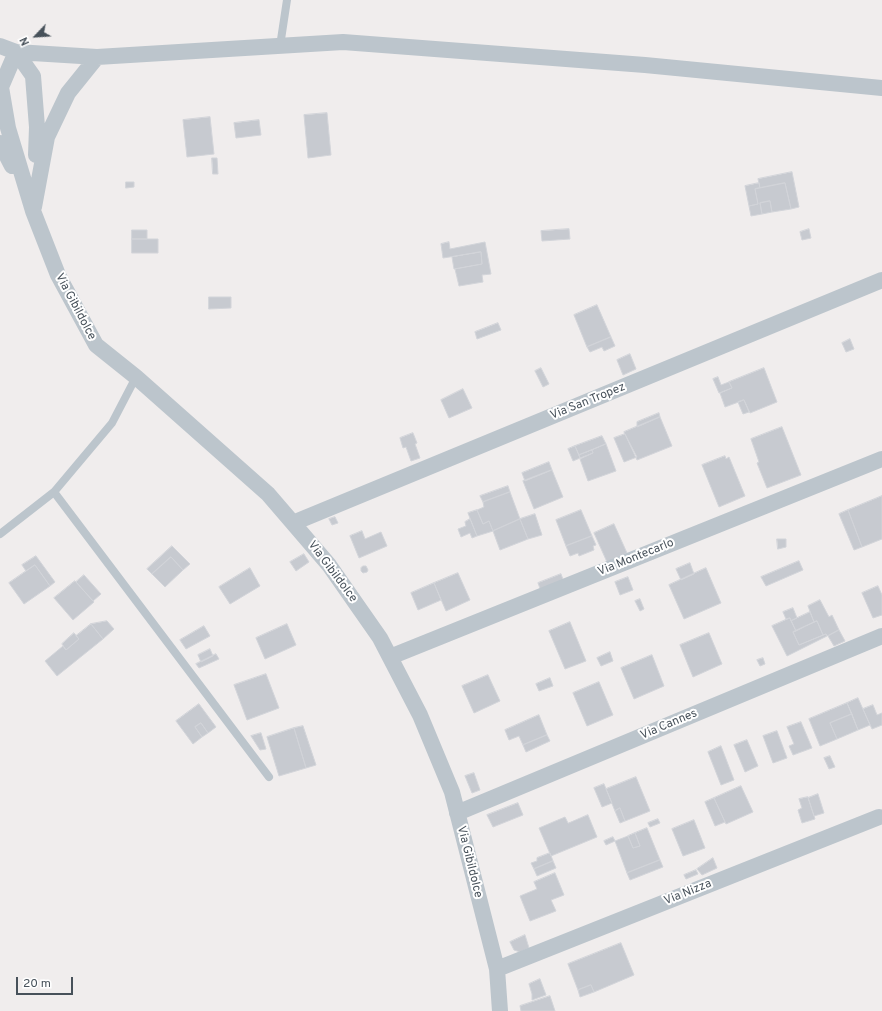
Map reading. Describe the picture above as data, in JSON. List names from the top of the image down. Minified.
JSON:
{"streets":{"street":["Via Gibildolce","Via San Tropez","Via Montecarlo","Via Cannes","Via Nizza"]},"crossings":[["Via Gibildolce","Via San Tropez"],["Via Gibildolce","Via Montecarlo"],["Via Gibildolce","Via Cannes"],["Via Gibildolce","Via Nizza"]],"scale_bar":"20 m","north":"bottom left"}
